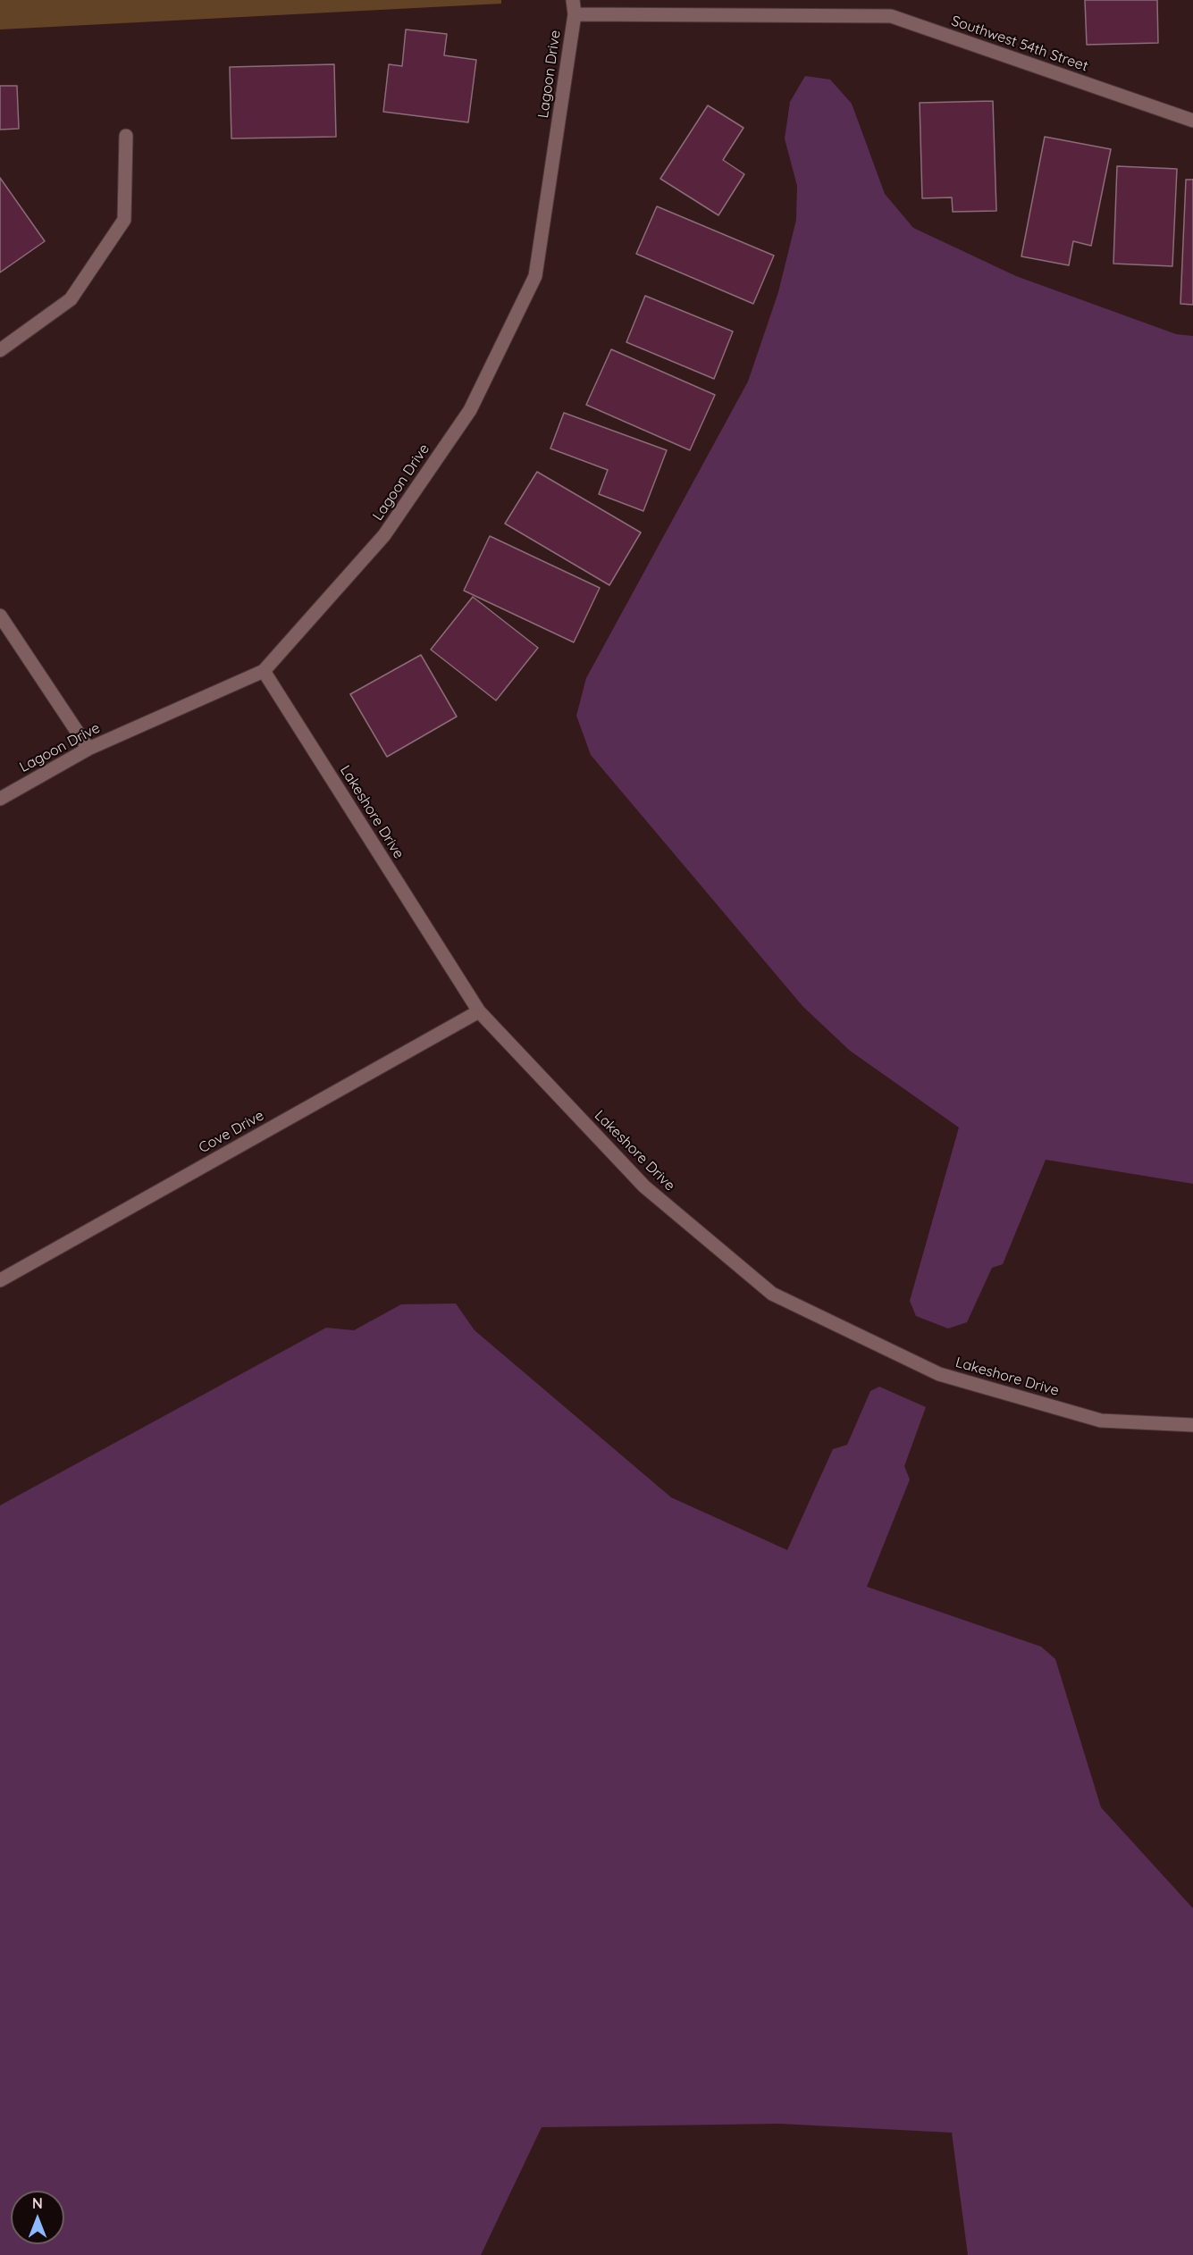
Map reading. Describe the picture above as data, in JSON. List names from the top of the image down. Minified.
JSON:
{"streets":{"street":["Southwest 54th Street","Lagoon Drive","Lakeshore Drive","Cove Drive"]},"crossings":[["Southwest 54th Street","Lagoon Drive"],["Lagoon Drive","Lakeshore Drive"],["Lakeshore Drive","Cove Drive"]],"north":"top"}
